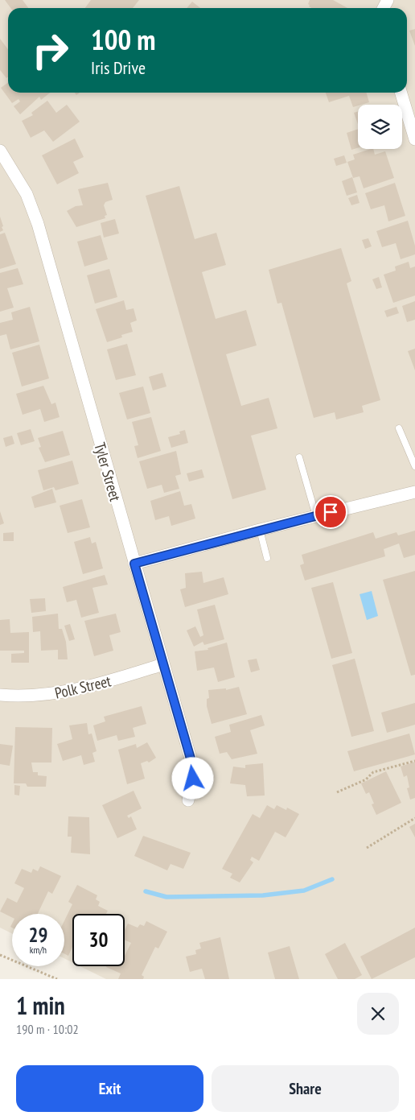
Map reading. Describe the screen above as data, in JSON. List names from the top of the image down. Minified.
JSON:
{"streets":{"street":["Tyler Street","Polk Street"]},"crossings":[["Tyler Street","Polk Street"]],"page":{"turn":["100 m","Iris Drive"],"speed":"29 km/h","limit":"30","heading":["1 min","190 m · 10:02"],"buttons":["Exit","Share"]}}
